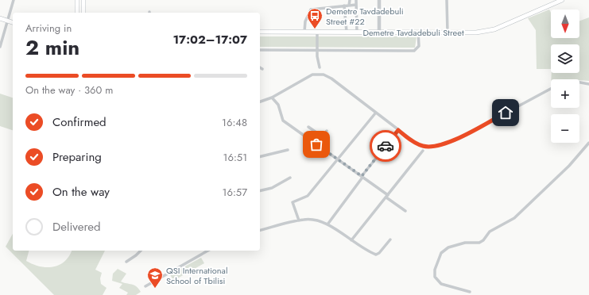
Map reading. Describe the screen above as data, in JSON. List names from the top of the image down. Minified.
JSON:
{"streets":{"main road":["Demetre Tavdadebuli Street"]},"places":{"bus stop":["Demetre Tavdadebuli Street #22"],"school or university":["QSI International School of Tbilisi"]},"north":"bottom","page":{"map_buttons":["+","−"],"heading":["2 min","Arriving in","17:02–17:07"],"bar":"On the way · 360 m","list":[["Confirmed","16:48"],["Preparing","16:51"],["On the way","16:57"],"Delivered"]}}
